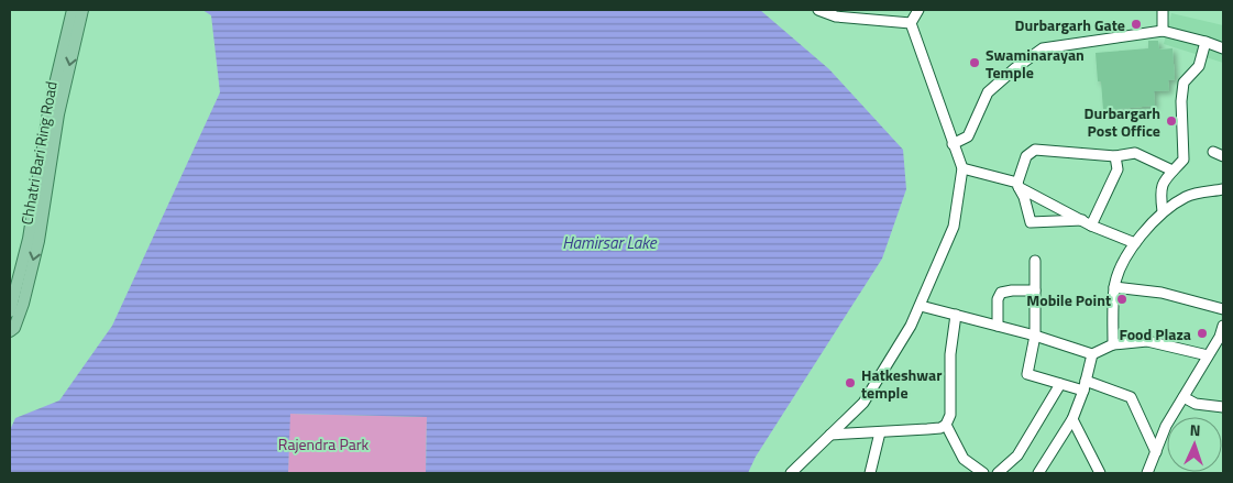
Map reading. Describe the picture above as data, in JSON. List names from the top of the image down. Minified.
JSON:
{"streets":{"main road":["Chhatri Bari Ring Road"]},"water":["Hamirsar Lake"],"parks":["Rajendra Park"],"places":["Durbargarh Gate","Swaminarayan Temple","Durbargarh Post Office","Mobile Point","Food Plaza","Hatkeshwar temple"],"north":"top"}
